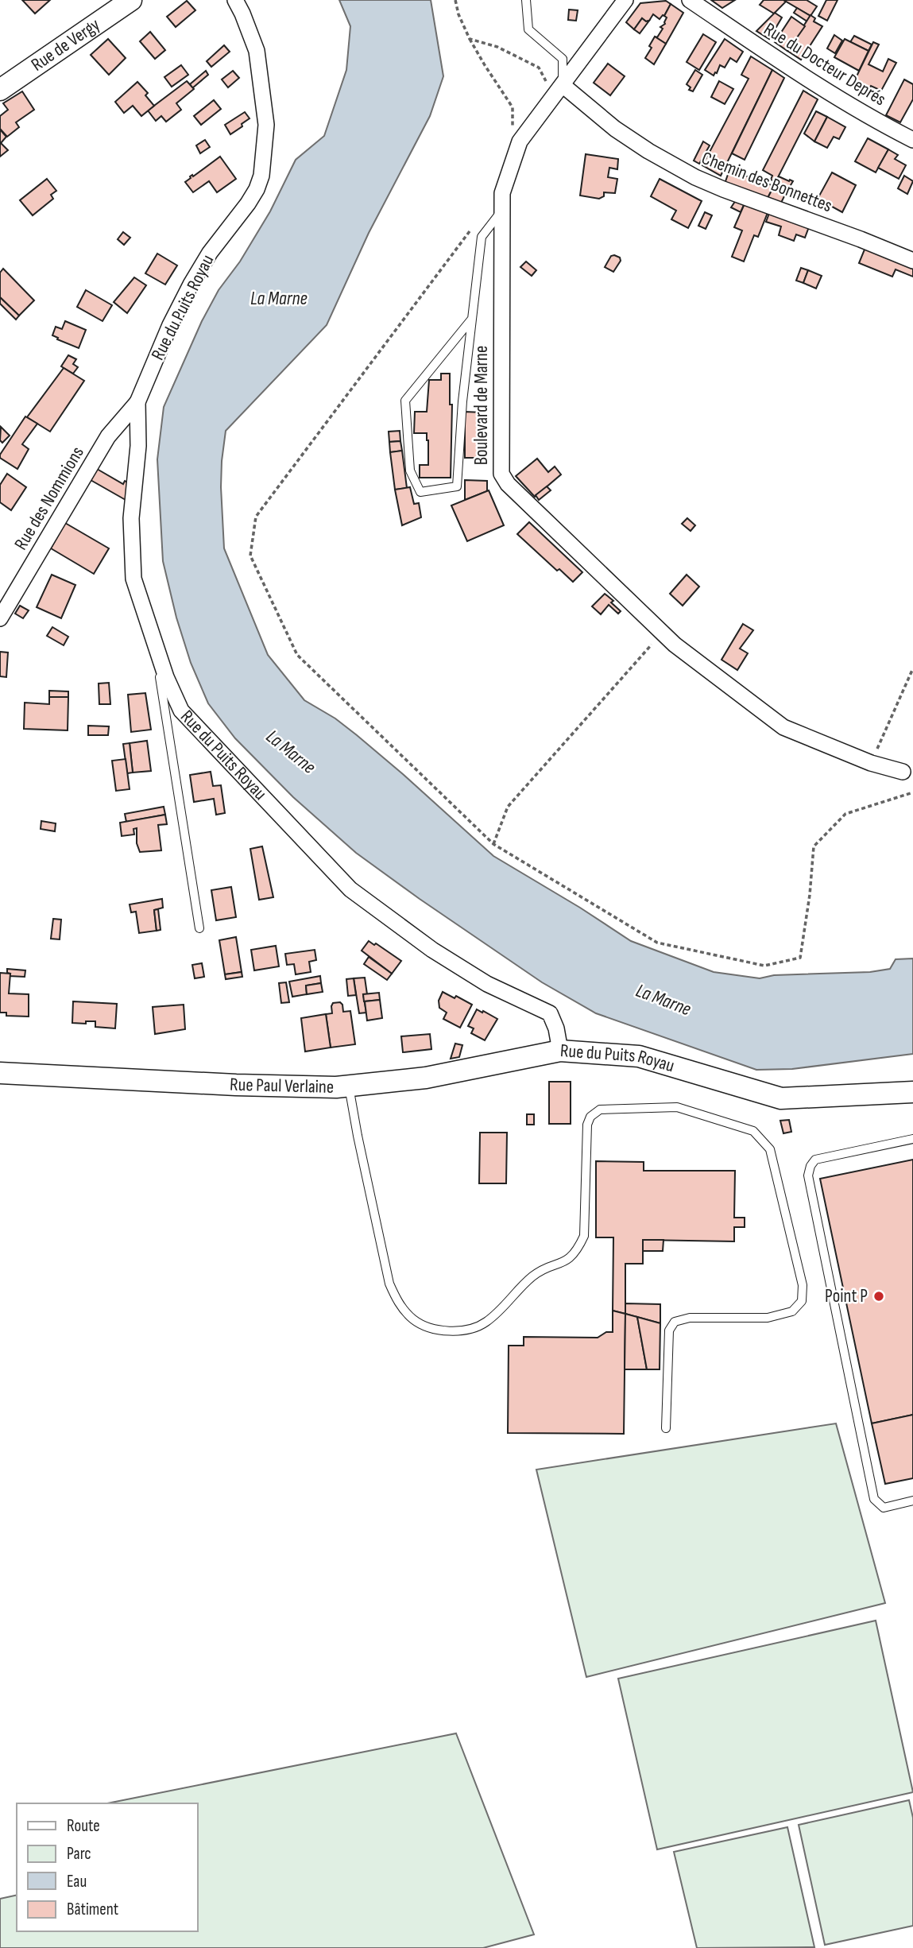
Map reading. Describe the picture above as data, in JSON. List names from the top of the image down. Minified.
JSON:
{"streets":{"street":["Rue de Vergy","Rue du Docteur Deprés","Chemin des Bonnettes","Rue du Puits Royau","Boulevard de Marne","Rue des Nommions","Rue Paul Verlaine"]},"crossings":[["Chemin des Bonnettes","Boulevard de Marne"],["Rue du Puits Royau","Rue des Nommions"],["Rue du Puits Royau","Rue Paul Verlaine"]],"water":["La Marne"],"places":["Point P"],"legend":["Route","Parc","Eau","Bâtiment"]}
